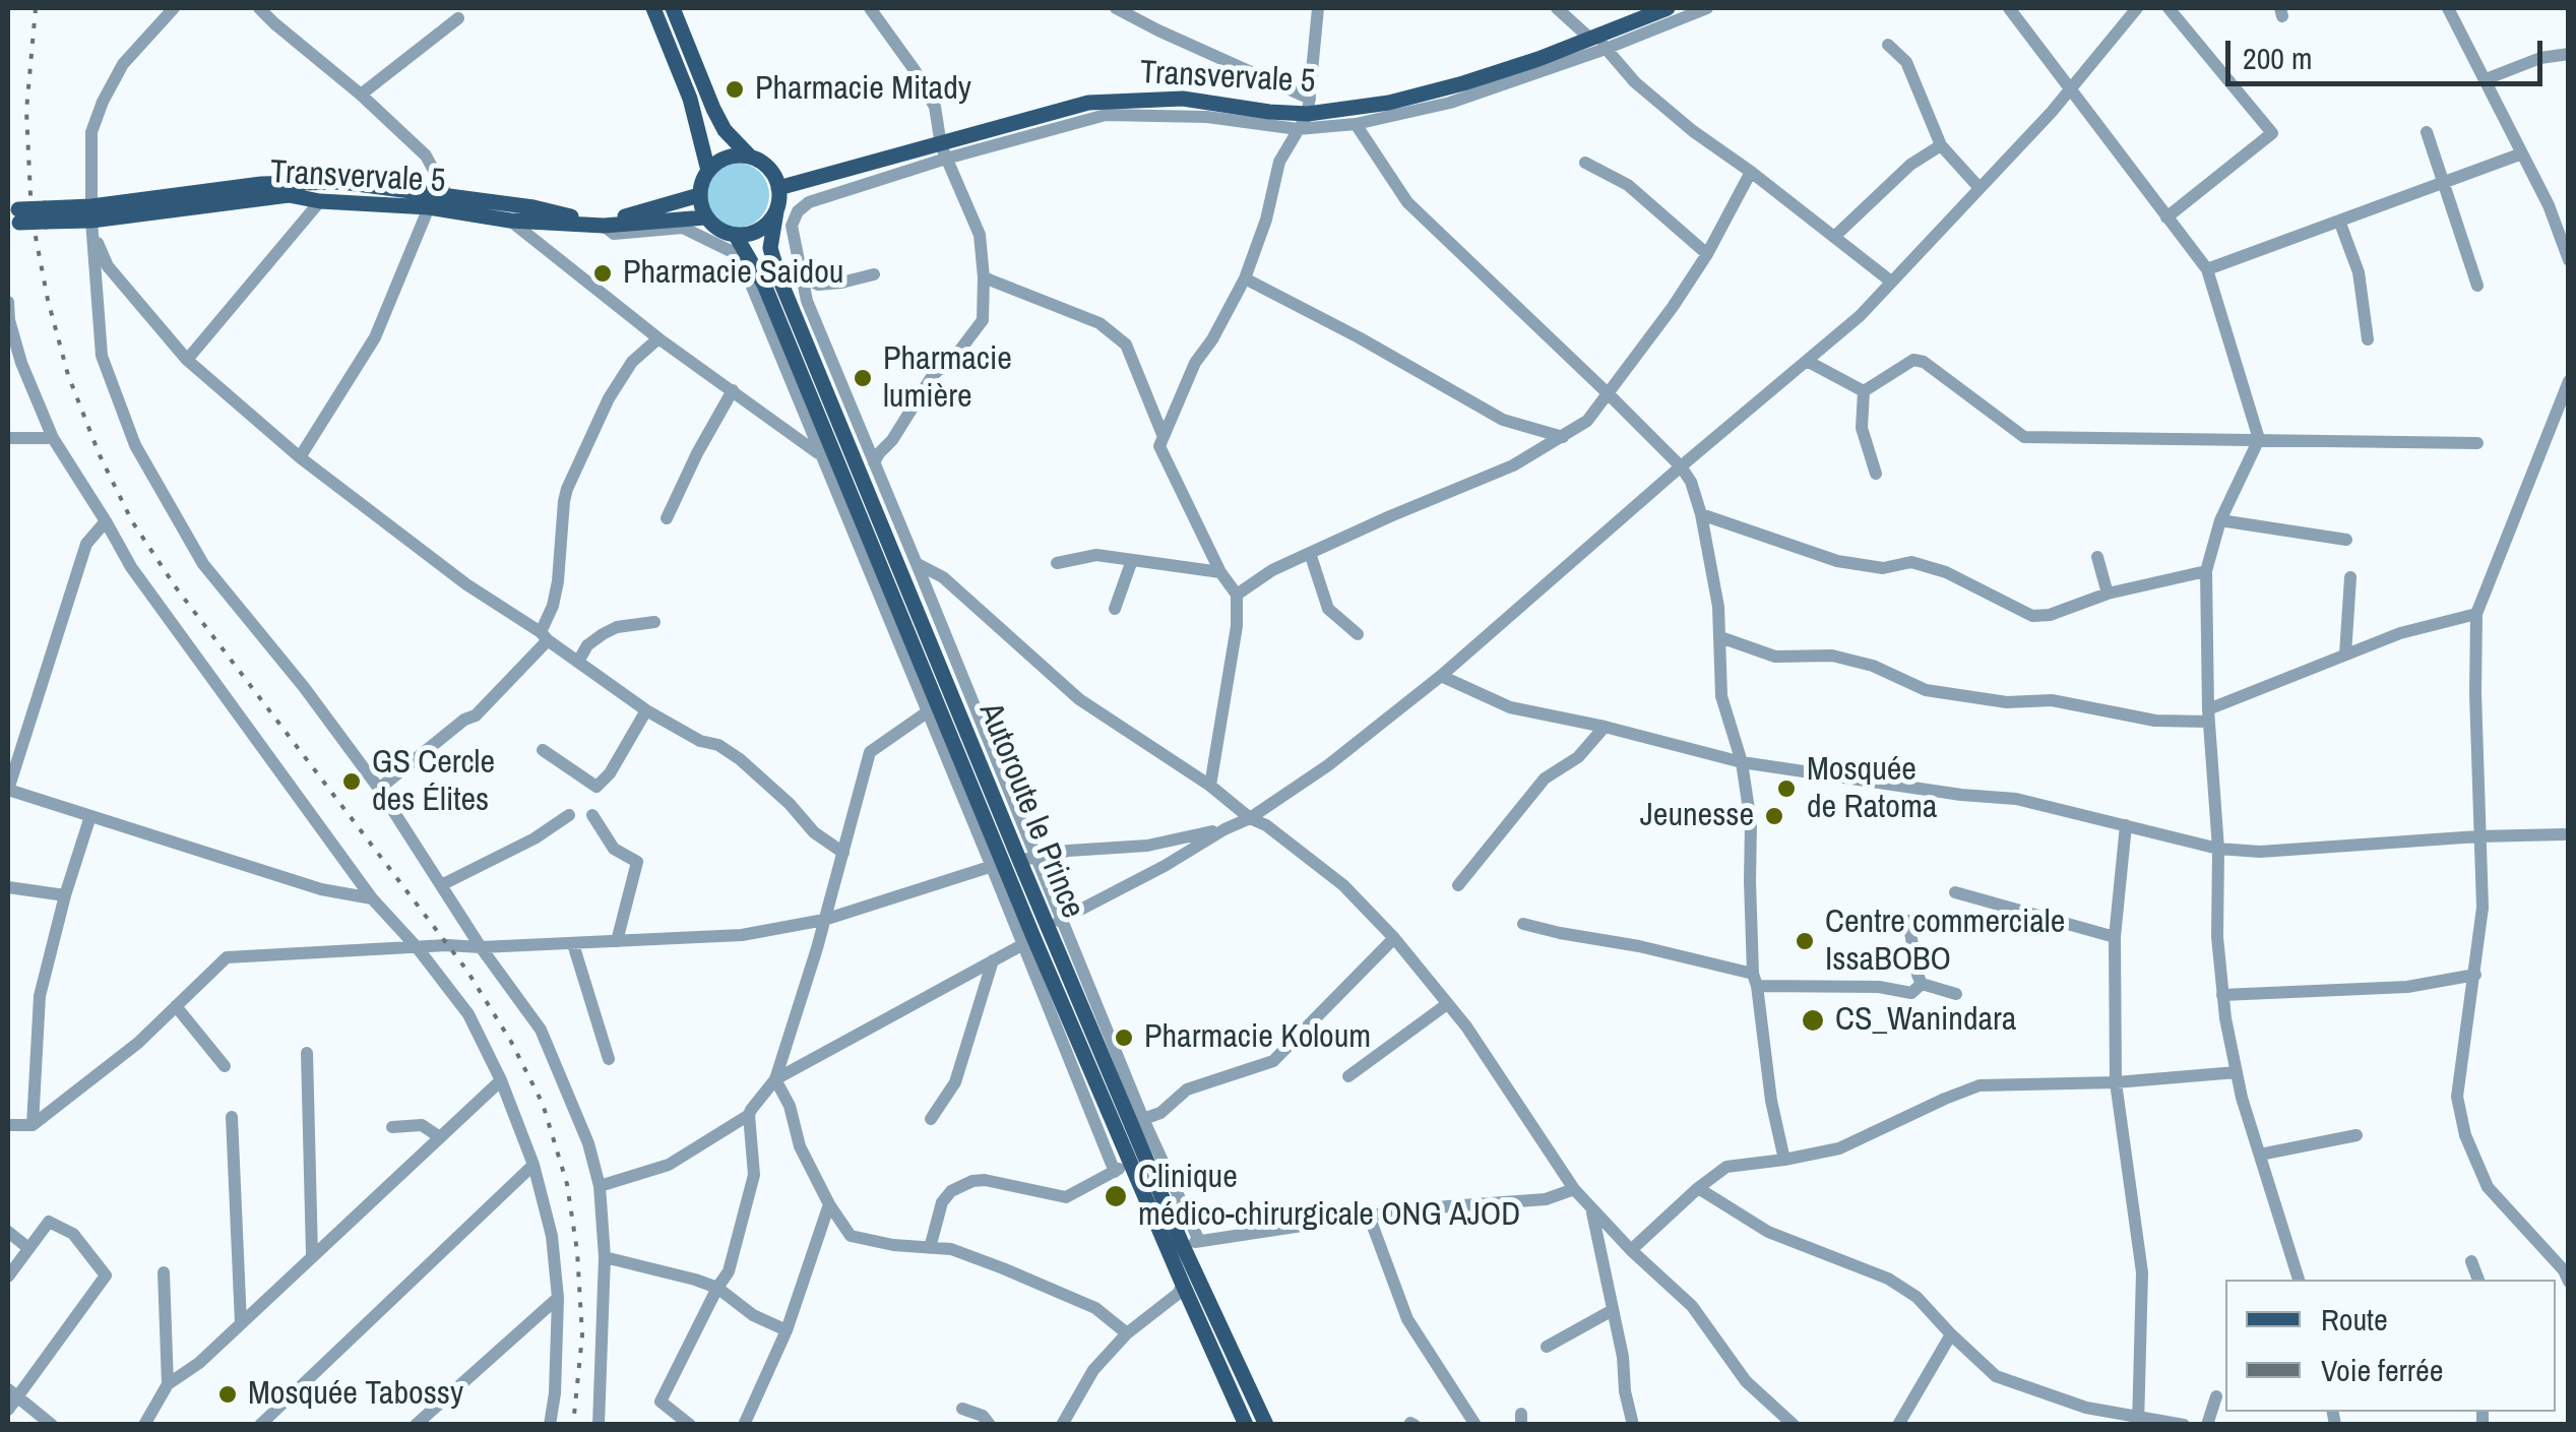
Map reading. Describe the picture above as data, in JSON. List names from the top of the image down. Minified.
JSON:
{"streets":{"main road":["Transvervale 5","Autoroute le Prince"]},"crossings":[["Transvervale 5","Autoroute le Prince"]],"places":["Pharmacie Mitady","Pharmacie Saidou","Pharmacie lumière","GS Cercle des Élites","Mosquée de Ratoma","Jeunesse","Centre commerciale IssaBOBO","CS_Wanindara","Pharmacie Koloum","Clinique médico-chirurgicale ONG AJOD","Mosquée Tabossy"],"legend":["Route","Voie ferrée"],"scale_bar":"200 m"}
